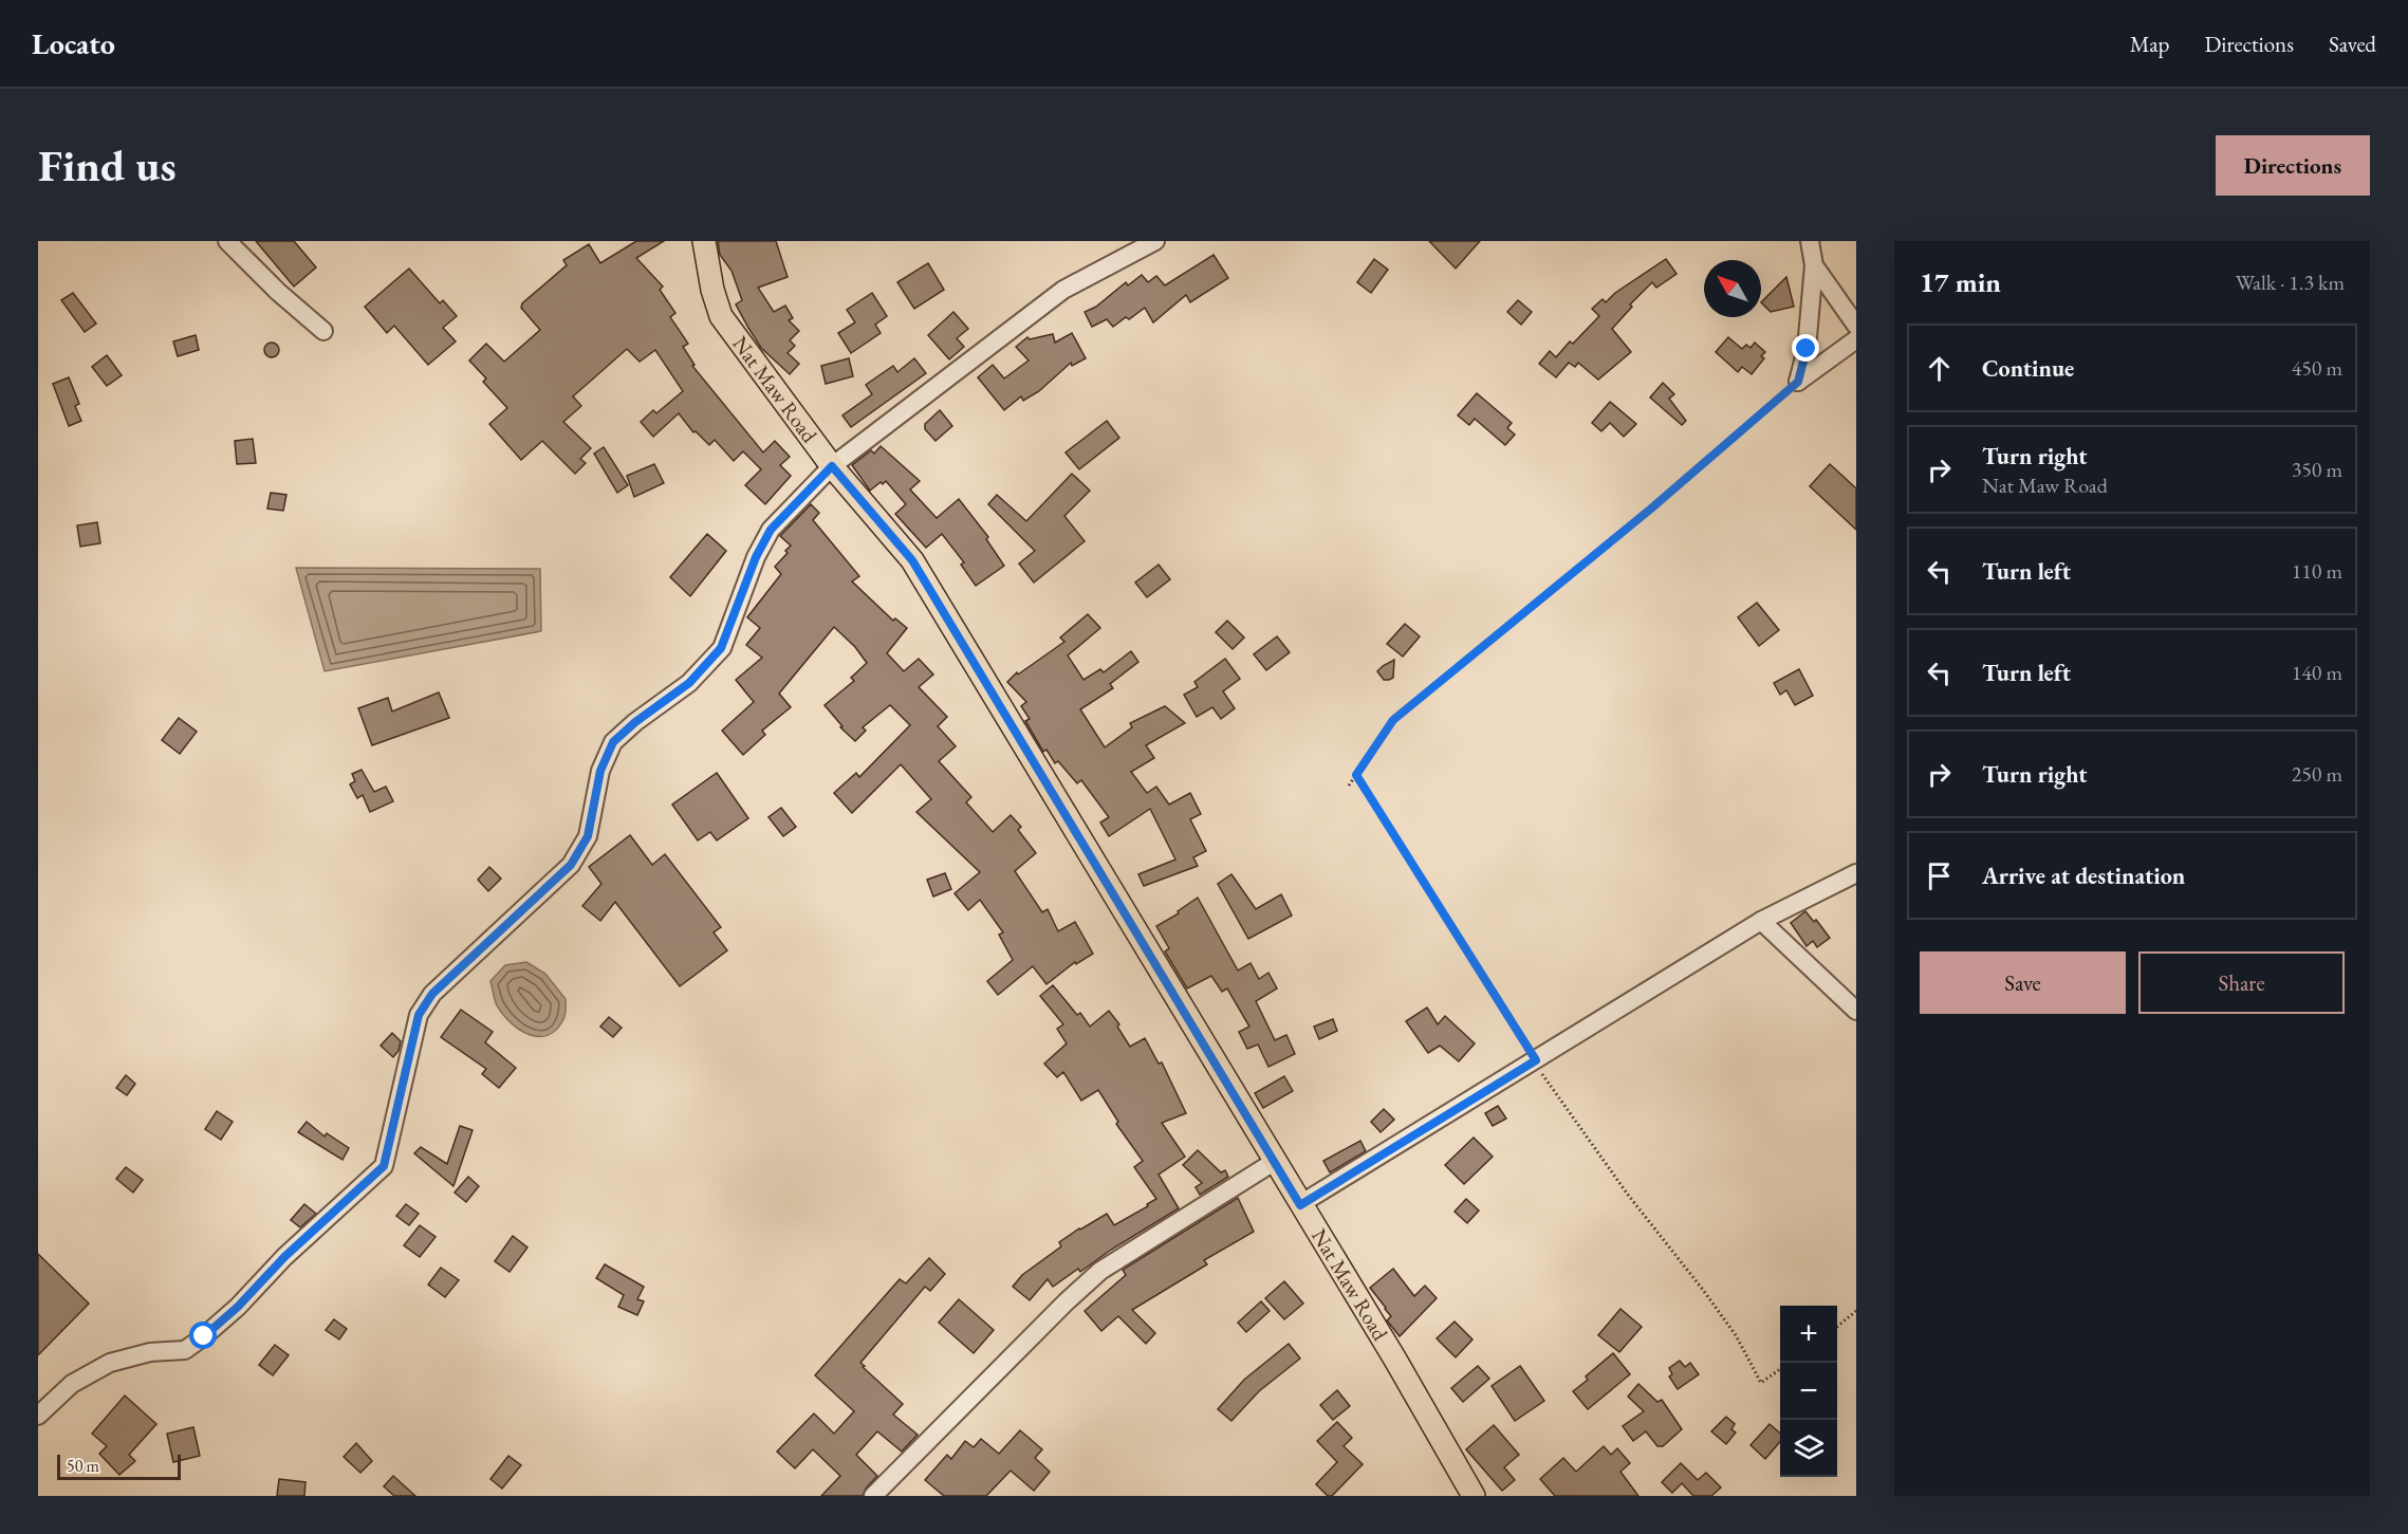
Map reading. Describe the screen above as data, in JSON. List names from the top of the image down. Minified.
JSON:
{"streets":{"main road":["Nat Maw Road"]},"scale_bar":"50 m","north":"top left","page":{"header":"Locato","nav":["Map","Directions","Saved"],"buttons":["Directions",["Save","Share"]],"title":"Find us","heading":["17 min","Walk · 1.3 km"],"list":[["Continue","450 m"],["Turn right","Nat Maw Road","350 m"],["Turn left","110 m"],["Turn left","140 m"],["Turn right","250 m"],"Arrive at destination"],"map_buttons":["+","−"],"scale":"50 m"}}
